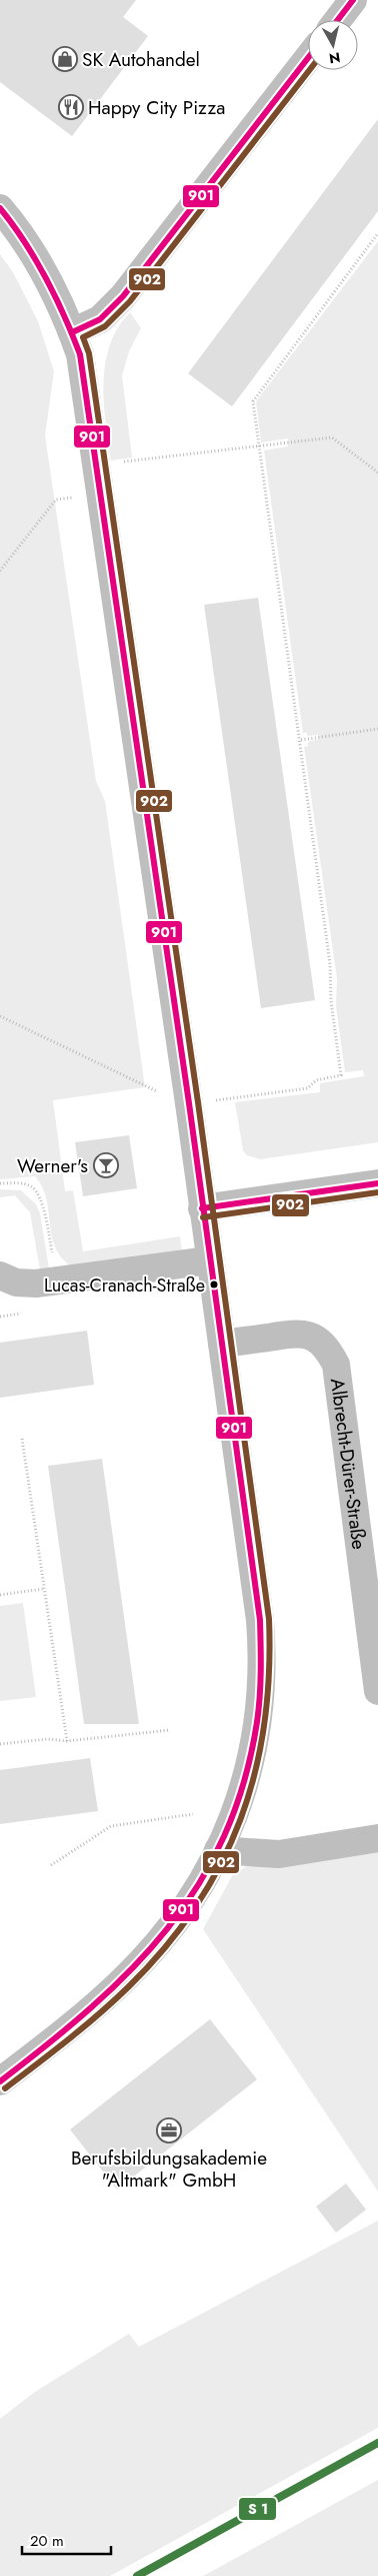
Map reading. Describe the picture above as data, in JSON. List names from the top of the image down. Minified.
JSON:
{"streets":{"street":["Albrecht-Dürer-Straße"]},"places":{"shop":["SK Autohandel"],"restaurant":["Happy City Pizza"],"bar":["Werner's"],"other":["Lucas-Cranach-Straße"],"office":["Berufsbildungsakademie \"Altmark\" GmbH"]},"lines":["transit line 901","transit line 902"],"scale_bar":"20 m","north":"bottom"}
